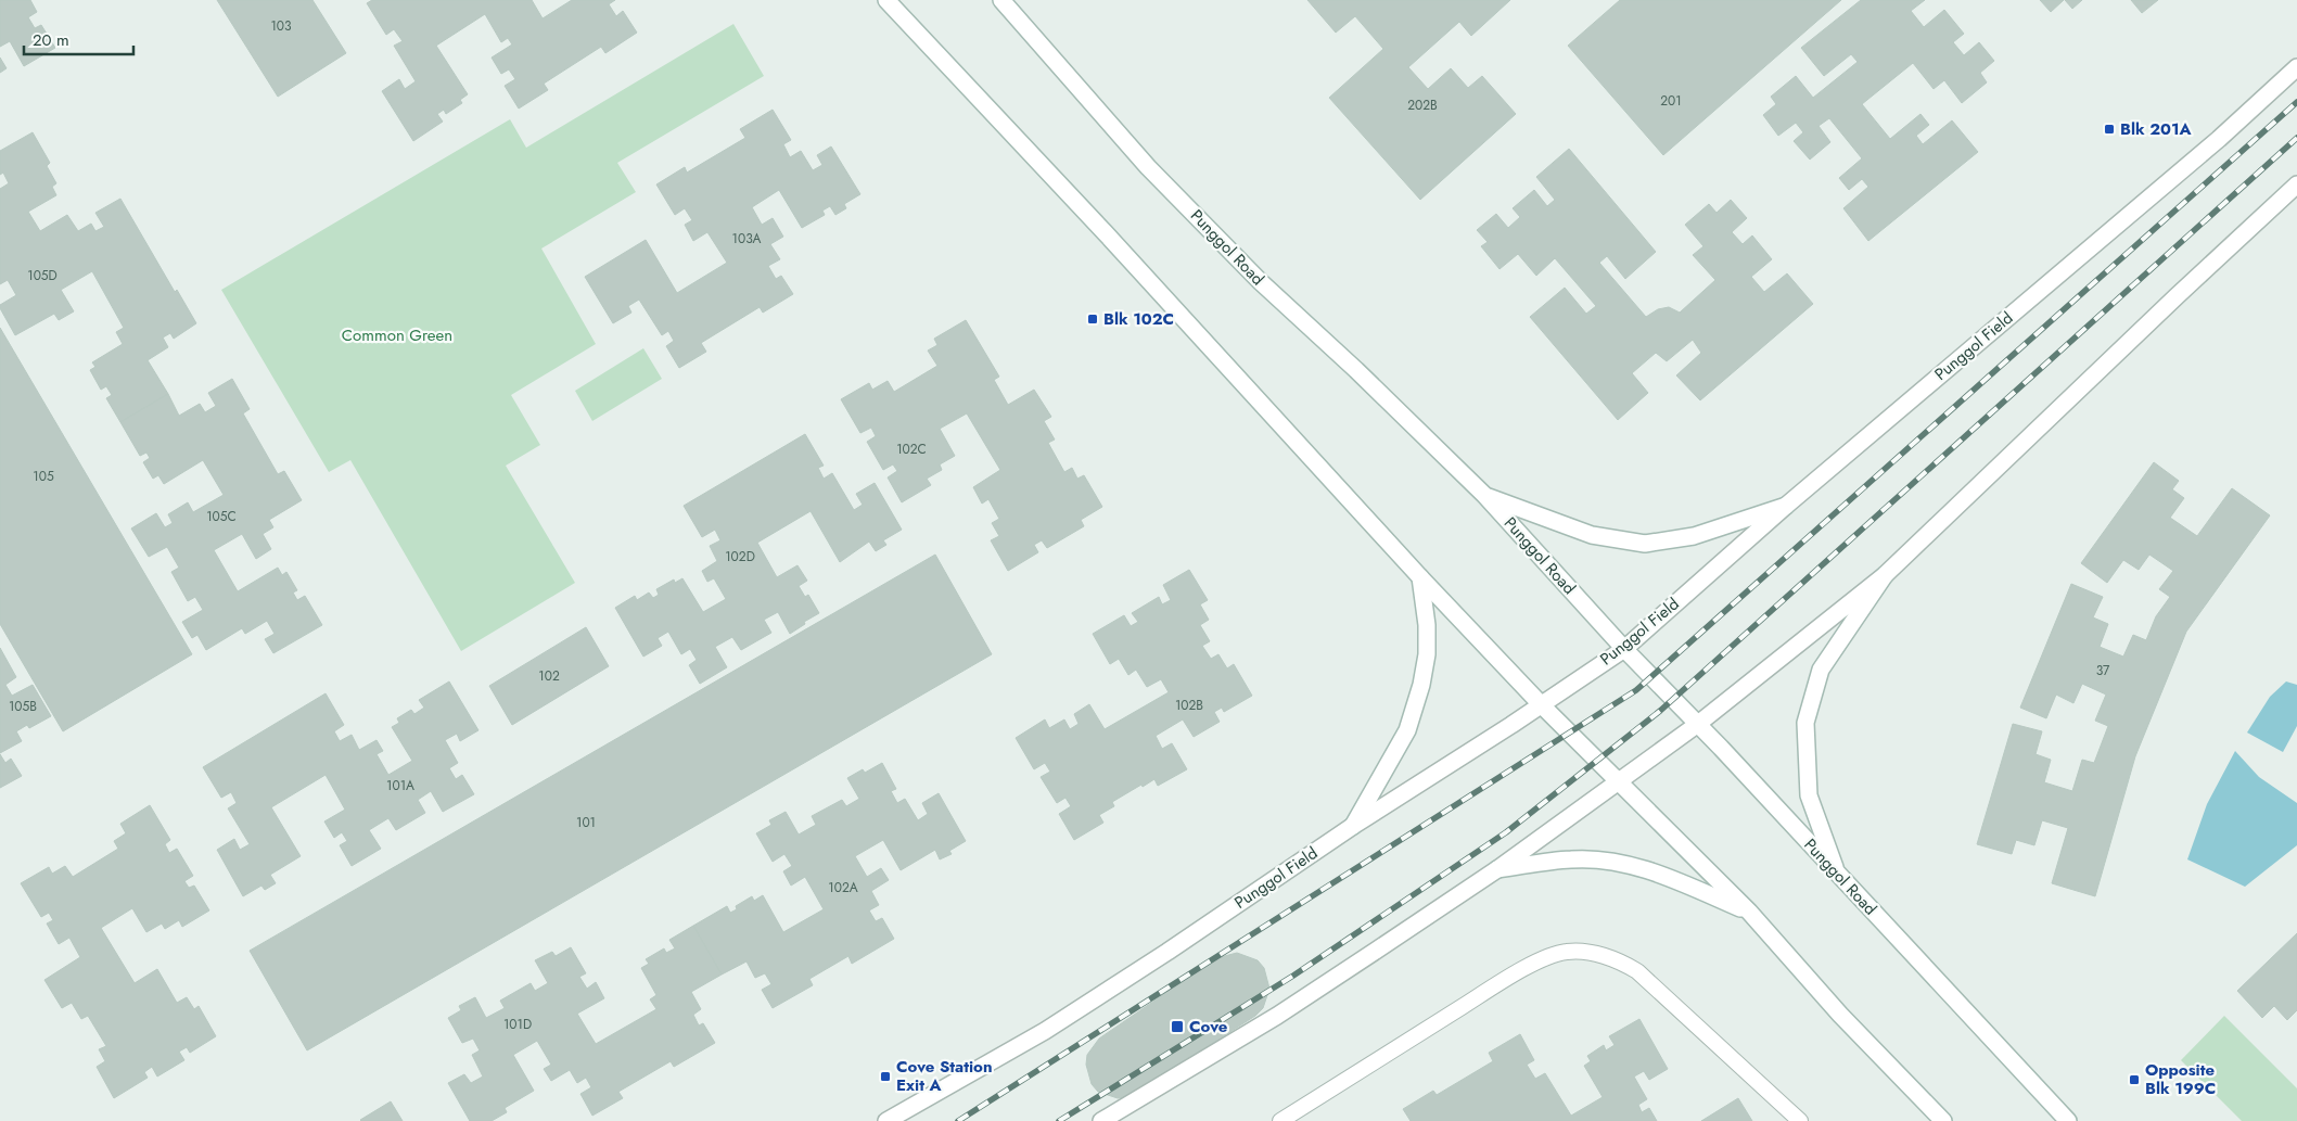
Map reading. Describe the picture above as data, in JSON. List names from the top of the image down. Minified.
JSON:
{"streets":{"main road":["Punggol Road","Punggol Field"]},"crossings":[["Punggol Road","Punggol Field"]],"parks":["Common Green"],"places":{"transit":["Blk 201A","Blk 102C","Cove","Cove Station Exit A","Opposite Blk 199C"]},"house_numbers":["103","201","202B","103A","105D","102C","105","105C","102D","37","102","102B","105B","101A","101","102A","101D"],"scale_bar":"20 m"}
